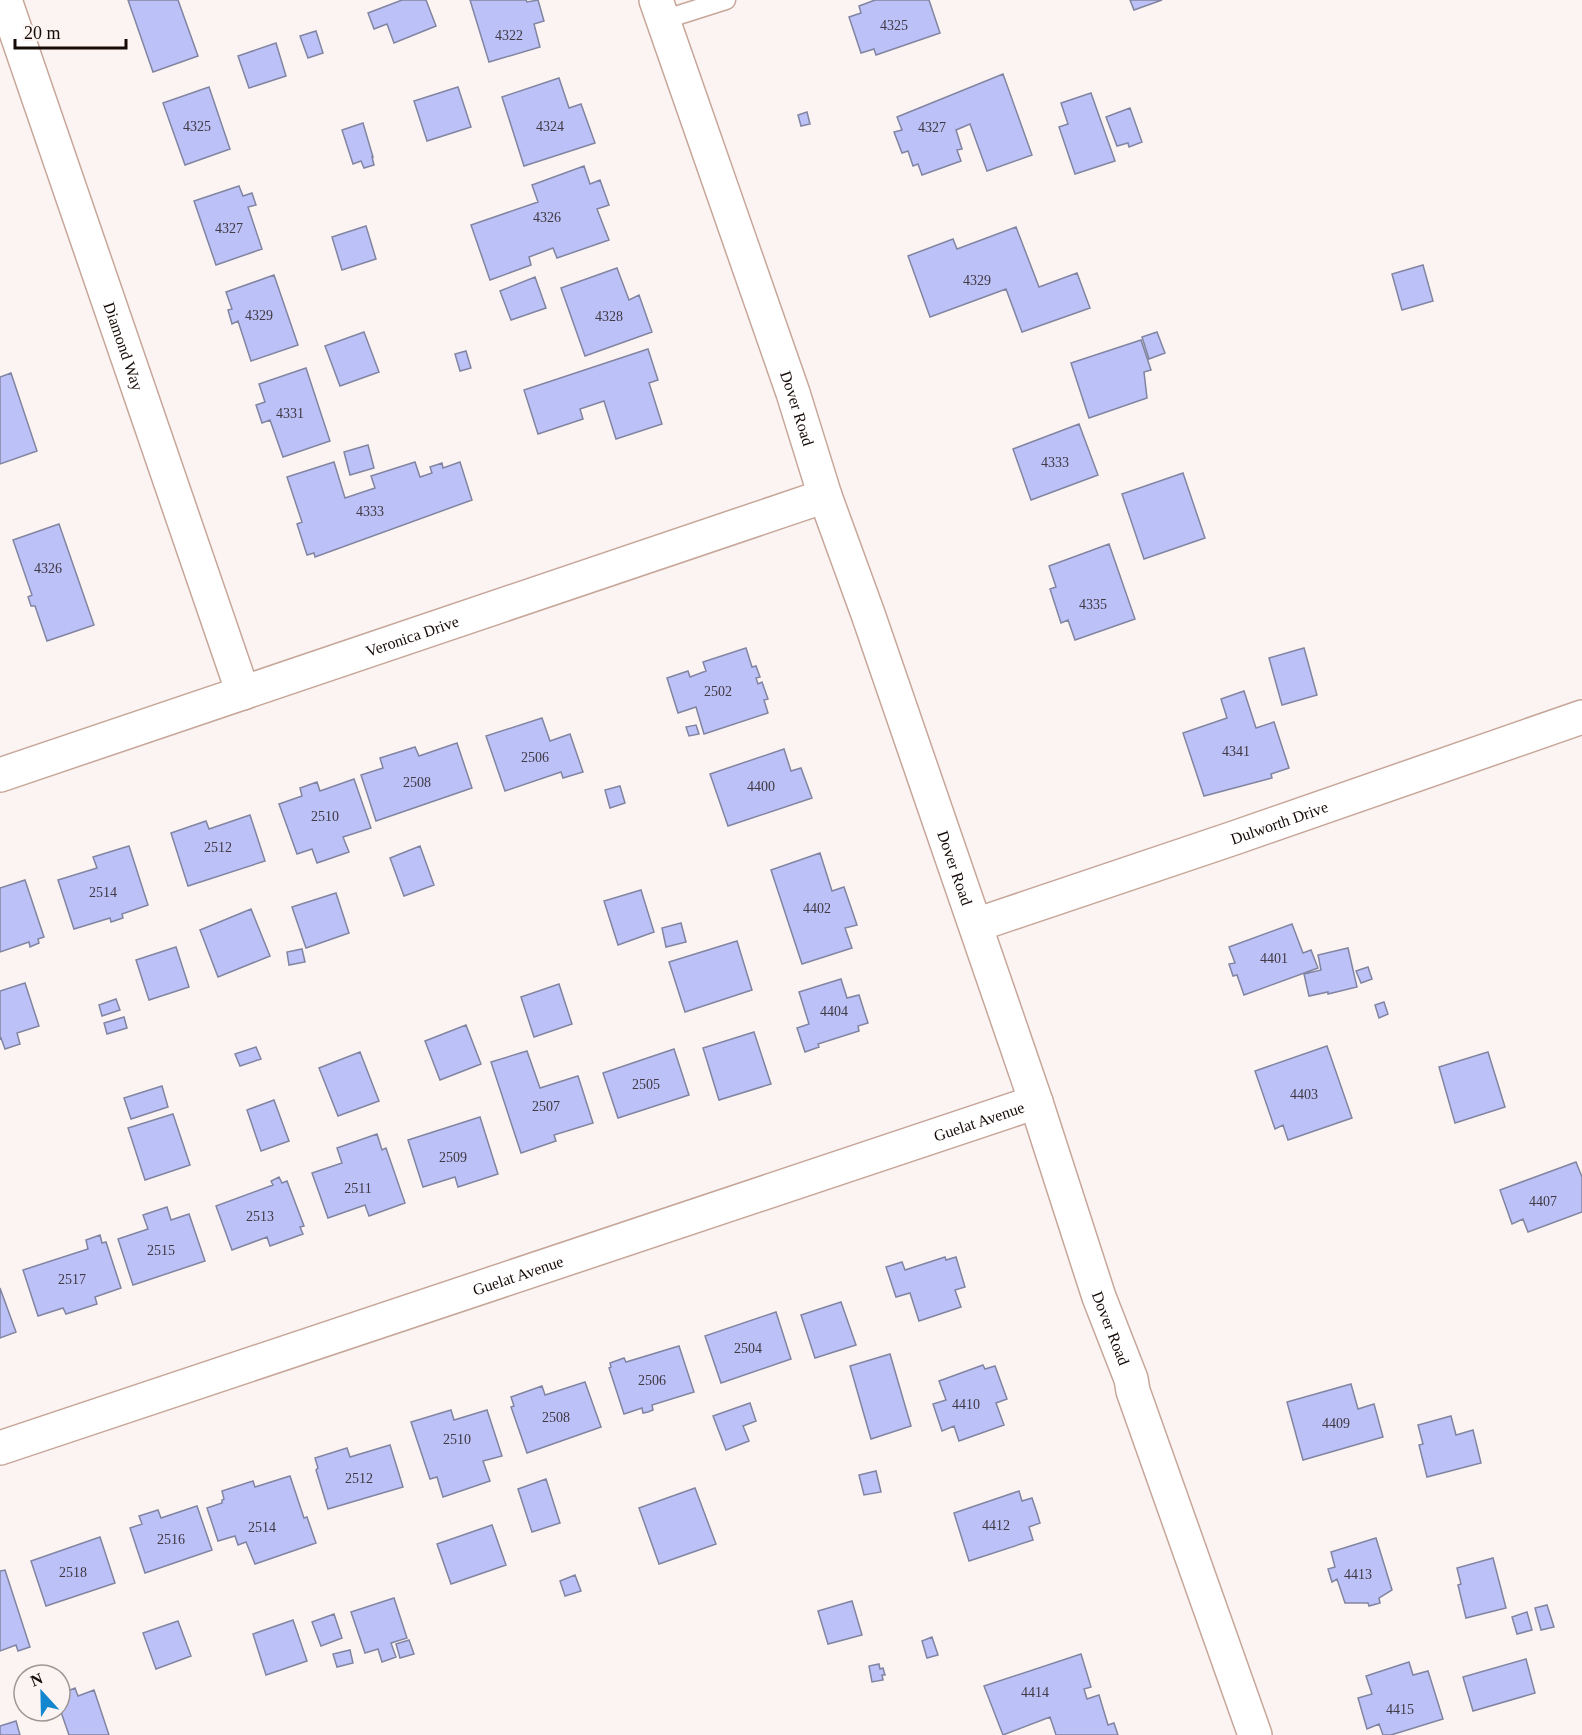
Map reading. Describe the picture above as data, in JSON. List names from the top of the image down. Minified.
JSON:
{"streets":{"street":["Diamond Way","Dover Road","Veronica Drive","Dulworth Drive","Guelat Avenue"]},"crossings":[["Diamond Way","Veronica Drive"],["Dover Road","Veronica Drive"],["Dover Road","Dulworth Drive"],["Dover Road","Guelat Avenue"]],"house_numbers":["4325","4322","4325","4324","4327","4326","4327","4329","4329","4328","4331","4333","4333","4326","4335","2502","4341","2506","2508","4400","2510","2512","2514","4402","4401","4404","2505","4403","2507","2509","2511","4407","2513","2515","2517","2504","2506","4410","2508","4409","2510","2512","4412","2514","2516","2518","4413","4414","4415"],"scale_bar":"20 m","north":"top"}
